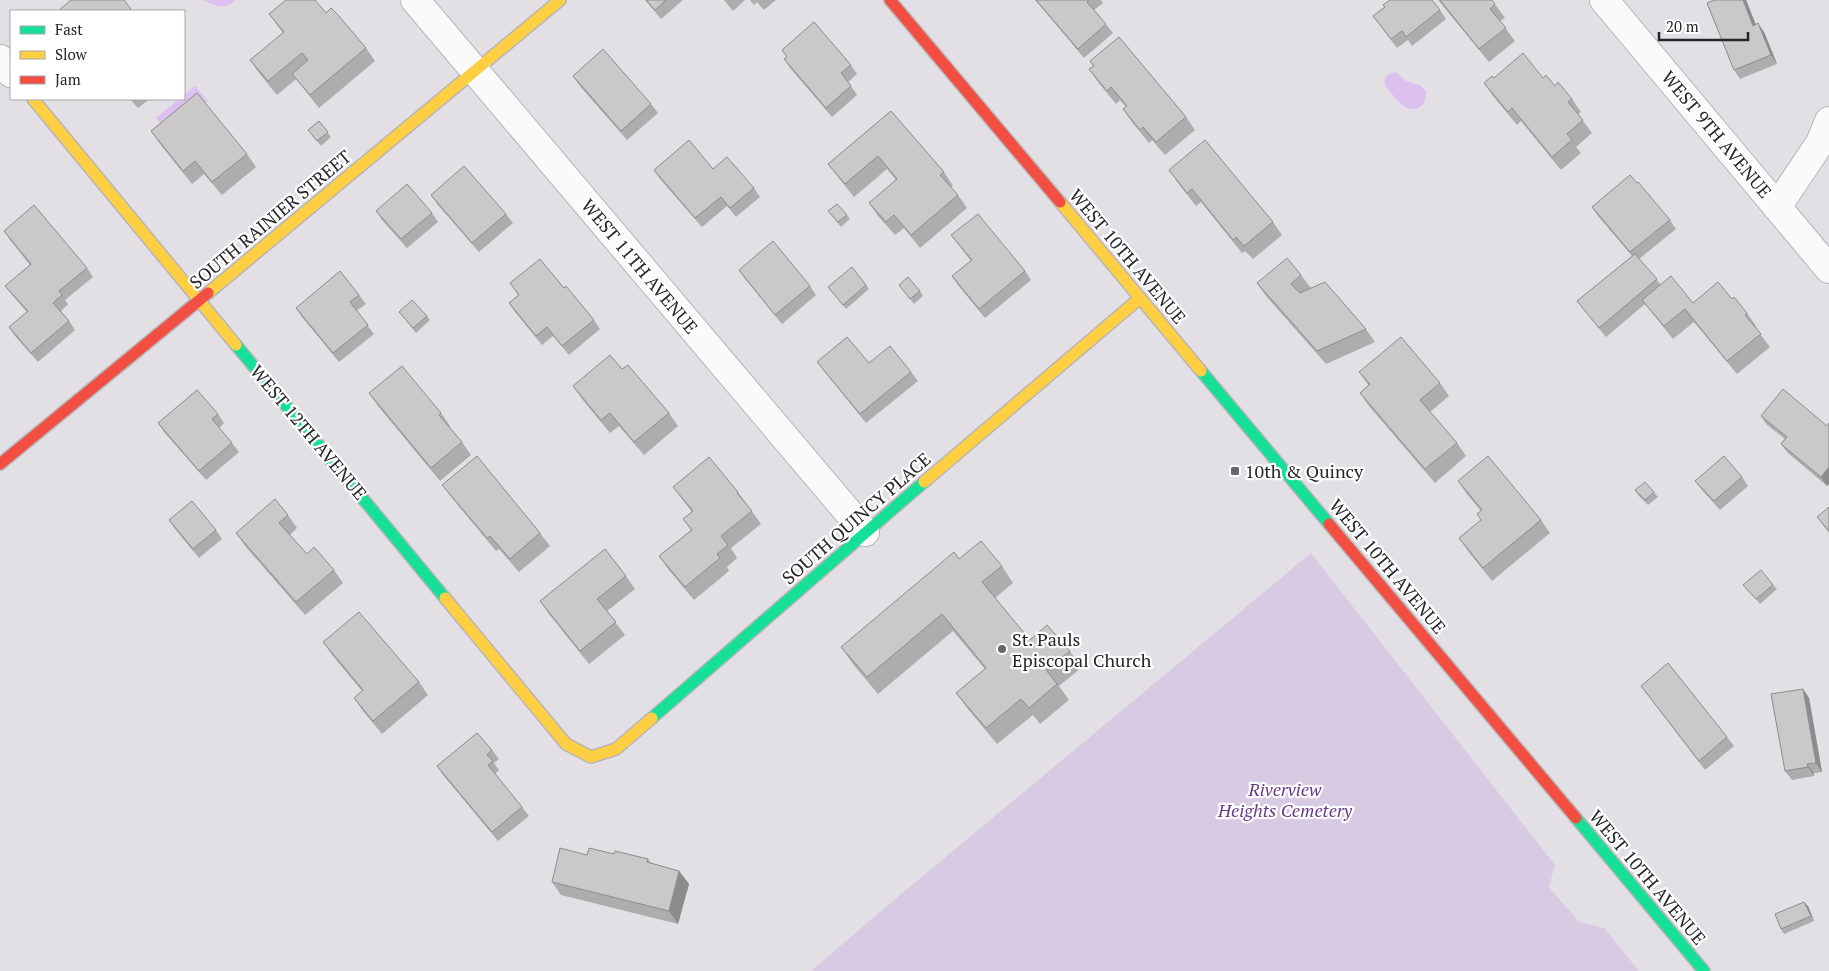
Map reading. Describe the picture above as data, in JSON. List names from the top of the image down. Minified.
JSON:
{"streets":{"street":["WEST 9TH AVENUE","SOUTH RAINIER STREET","WEST 10TH AVENUE","WEST 11TH AVENUE","WEST 12TH AVENUE","SOUTH QUINCY PLACE"]},"crossings":[["SOUTH RAINIER STREET","WEST 11TH AVENUE"],["SOUTH RAINIER STREET","WEST 12TH AVENUE"],["WEST 10TH AVENUE","SOUTH QUINCY PLACE"],["WEST 11TH AVENUE","SOUTH QUINCY PLACE"],["WEST 12TH AVENUE","SOUTH QUINCY PLACE"]],"parks":["Riverview Heights Cemetery"],"places":{"transit":["10th & Quincy"],"other":["St. Pauls Episcopal Church"]},"legend":["Fast","Slow","Jam"],"scale_bar":"20 m"}
